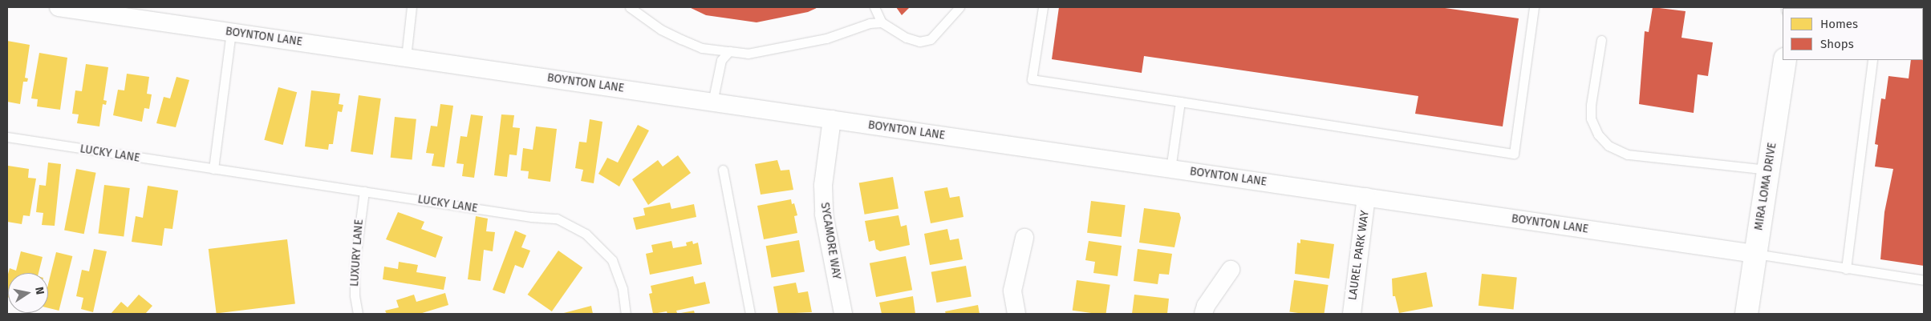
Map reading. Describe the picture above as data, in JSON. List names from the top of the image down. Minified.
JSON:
{"streets":{"street":["BOYNTON LANE","MIRA LOMA DRIVE","SYCAMORE WAY","LAUREL PARK WAY"],"lane":["LUCKY LANE","LUXURY LANE"]},"crossings":[["BOYNTON LANE","MIRA LOMA DRIVE"],["BOYNTON LANE","SYCAMORE WAY"],["BOYNTON LANE","LAUREL PARK WAY"],["LUCKY LANE","LUXURY LANE"]],"legend":["Homes","Shops"],"north":"right"}
